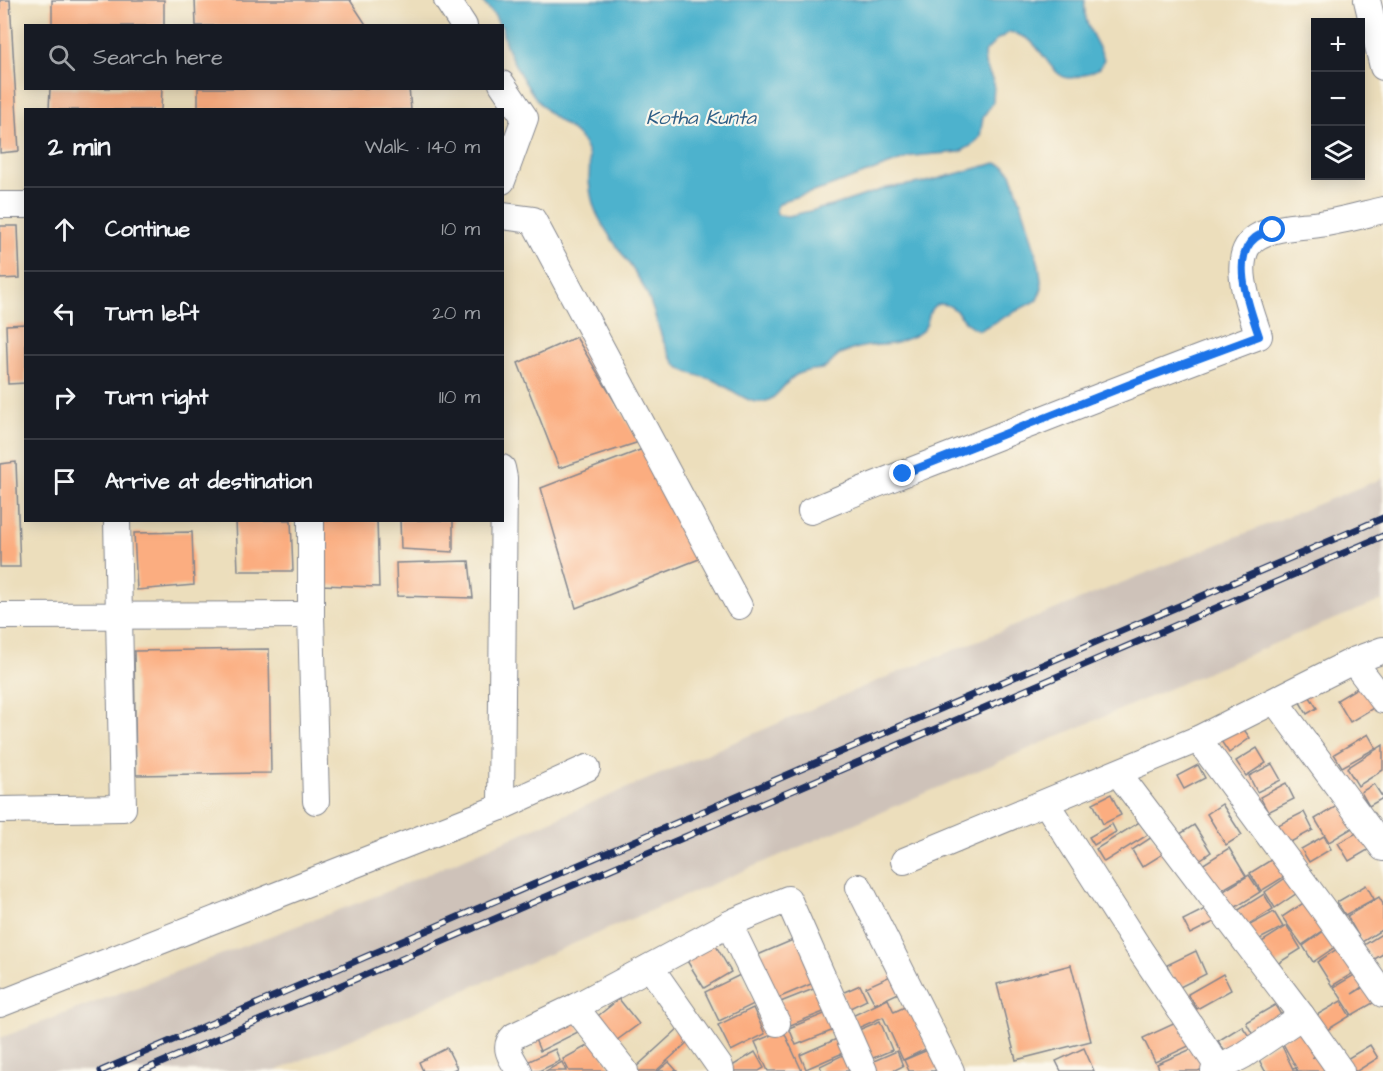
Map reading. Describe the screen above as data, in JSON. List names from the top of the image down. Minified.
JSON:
{"water":["Kotha Kunta"],"page":{"map_buttons":["+","−"],"search":"Search here","heading":["2 min","Walk · 140 m"],"list":[["Continue","10 m"],["Turn left","20 m"],["Turn right","110 m"],"Arrive at destination"]}}
